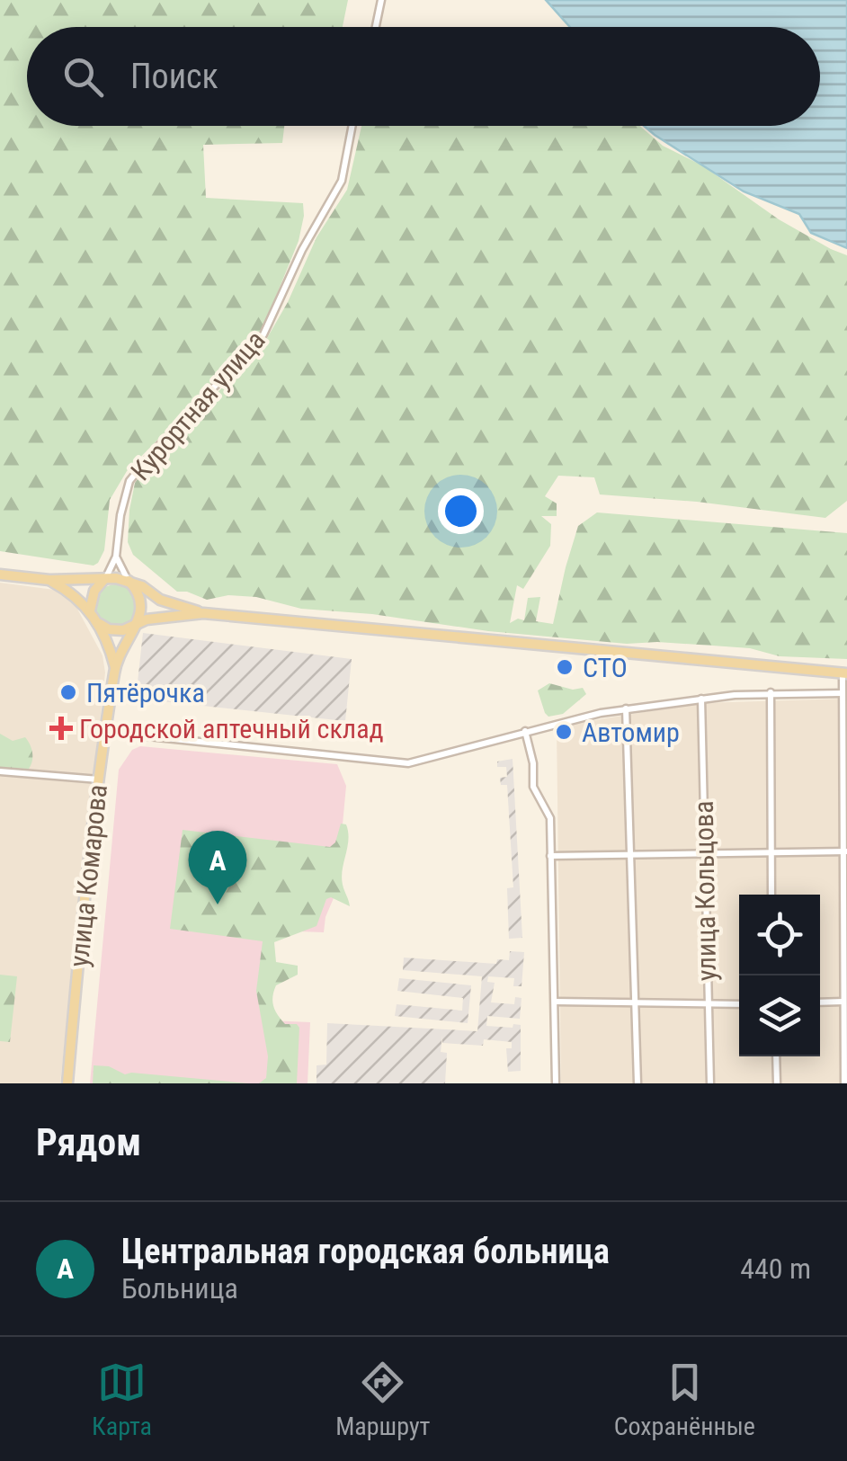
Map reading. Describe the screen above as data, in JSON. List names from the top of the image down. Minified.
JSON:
{"streets":{"main road":["улица Комарова"],"street":["Курортная улица","улица Кольцова"]},"places":{"other":["СТО","Пятёрочка","Автомир"],"health":["Городской аптечный склад"]},"page":{"search":"Поиск","pins":"A","heading":"Рядом","list":[{"mark":"A","name":"Центральная городская больница","note":"Больница","value":"440 m"}],"nav":["Карта","Маршрут","Сохранённые"]}}
